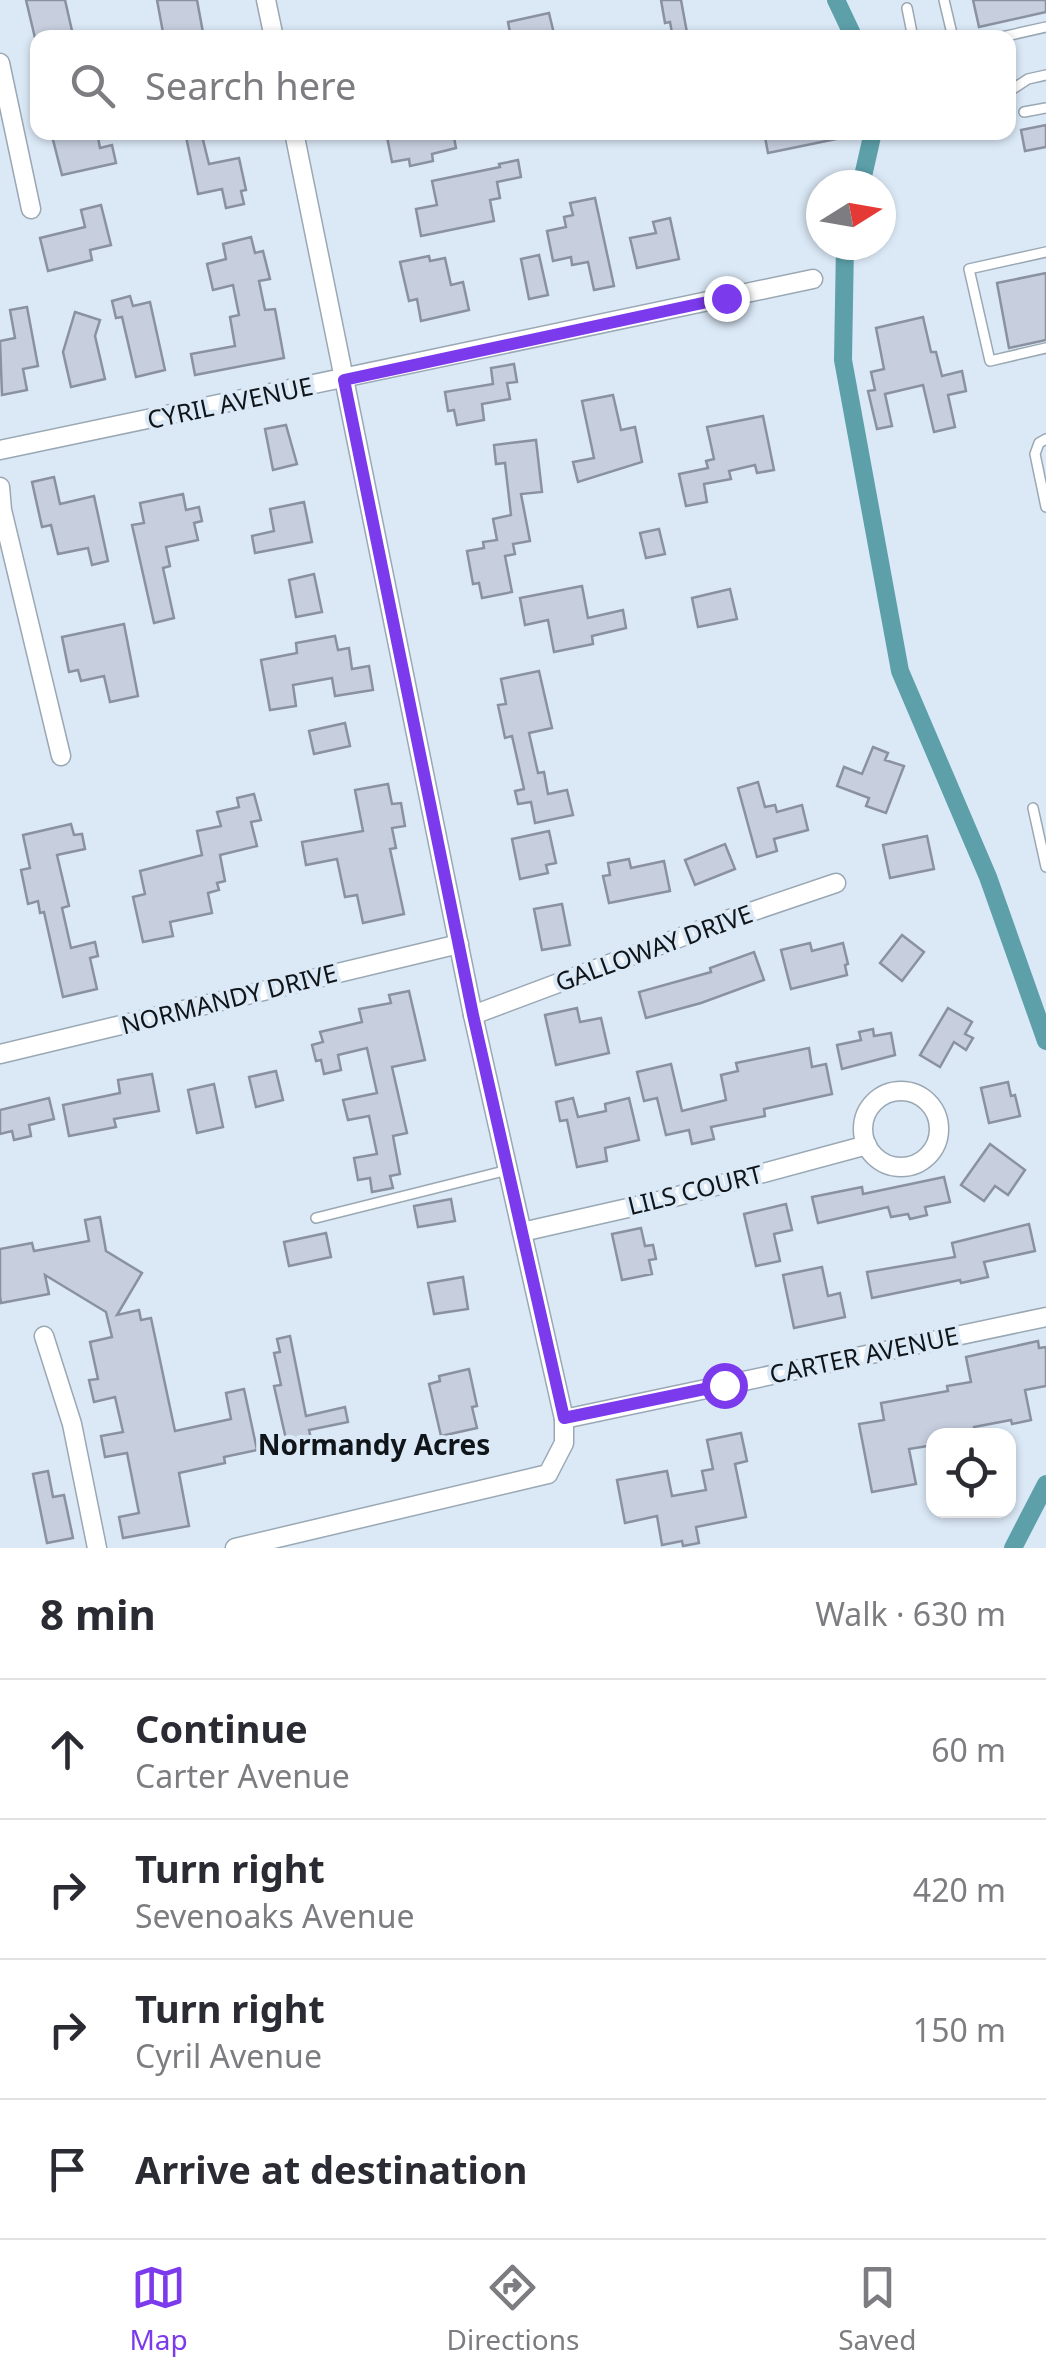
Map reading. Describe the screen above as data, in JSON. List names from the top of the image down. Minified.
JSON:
{"streets":{"street":["CYRIL AVENUE","GALLOWAY DRIVE","NORMANDY DRIVE","LILS COURT","CARTER AVENUE"]},"districts":["Normandy Acres"],"north":"right","page":{"search":"Search here","heading":["8 min","Walk · 630 m"],"list":[["Continue","Carter Avenue","60 m"],["Turn right","Sevenoaks Avenue","420 m"],["Turn right","Cyril Avenue","150 m"],"Arrive at destination"],"nav":["Map","Directions","Saved"]}}
